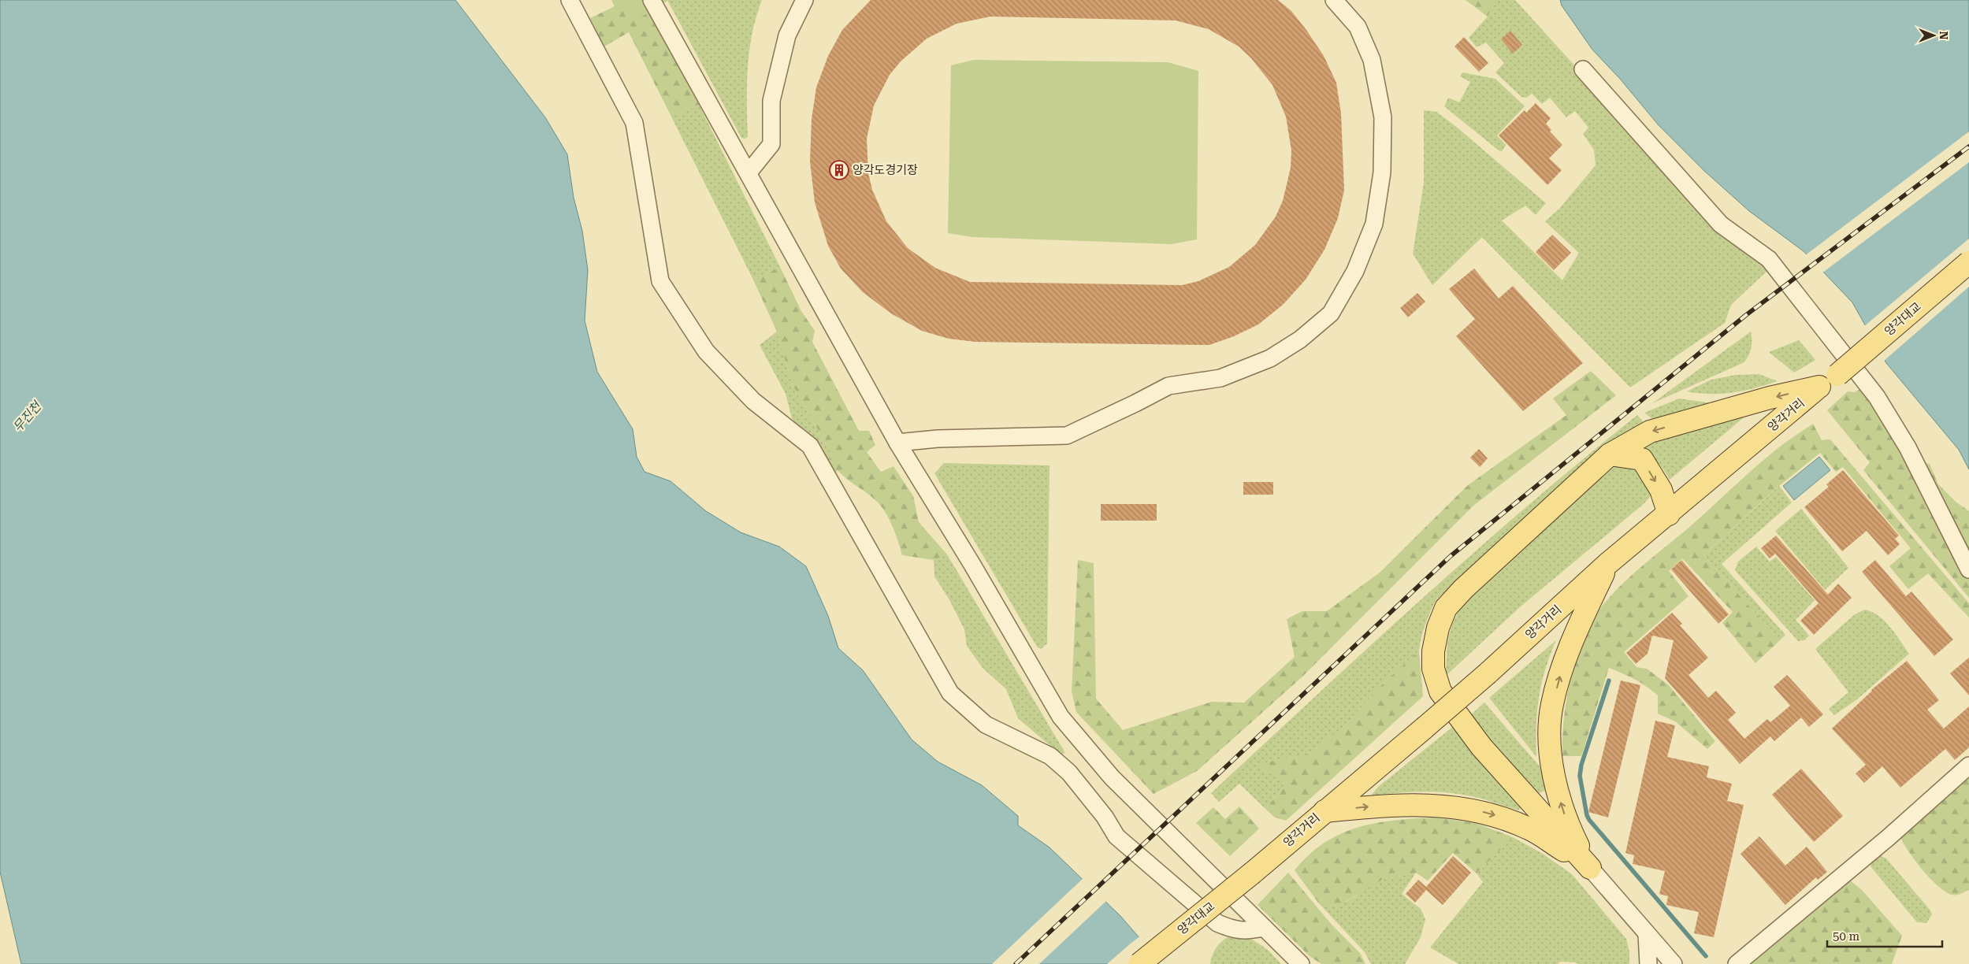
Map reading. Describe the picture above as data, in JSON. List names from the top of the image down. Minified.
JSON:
{"streets":{"main road":["양각대교","양각거리"]},"crossings":[["양각대교","양각거리"]],"water":["무진천"],"places":{"building":["양각도경기장"]},"scale_bar":"50 m","north":"right"}
